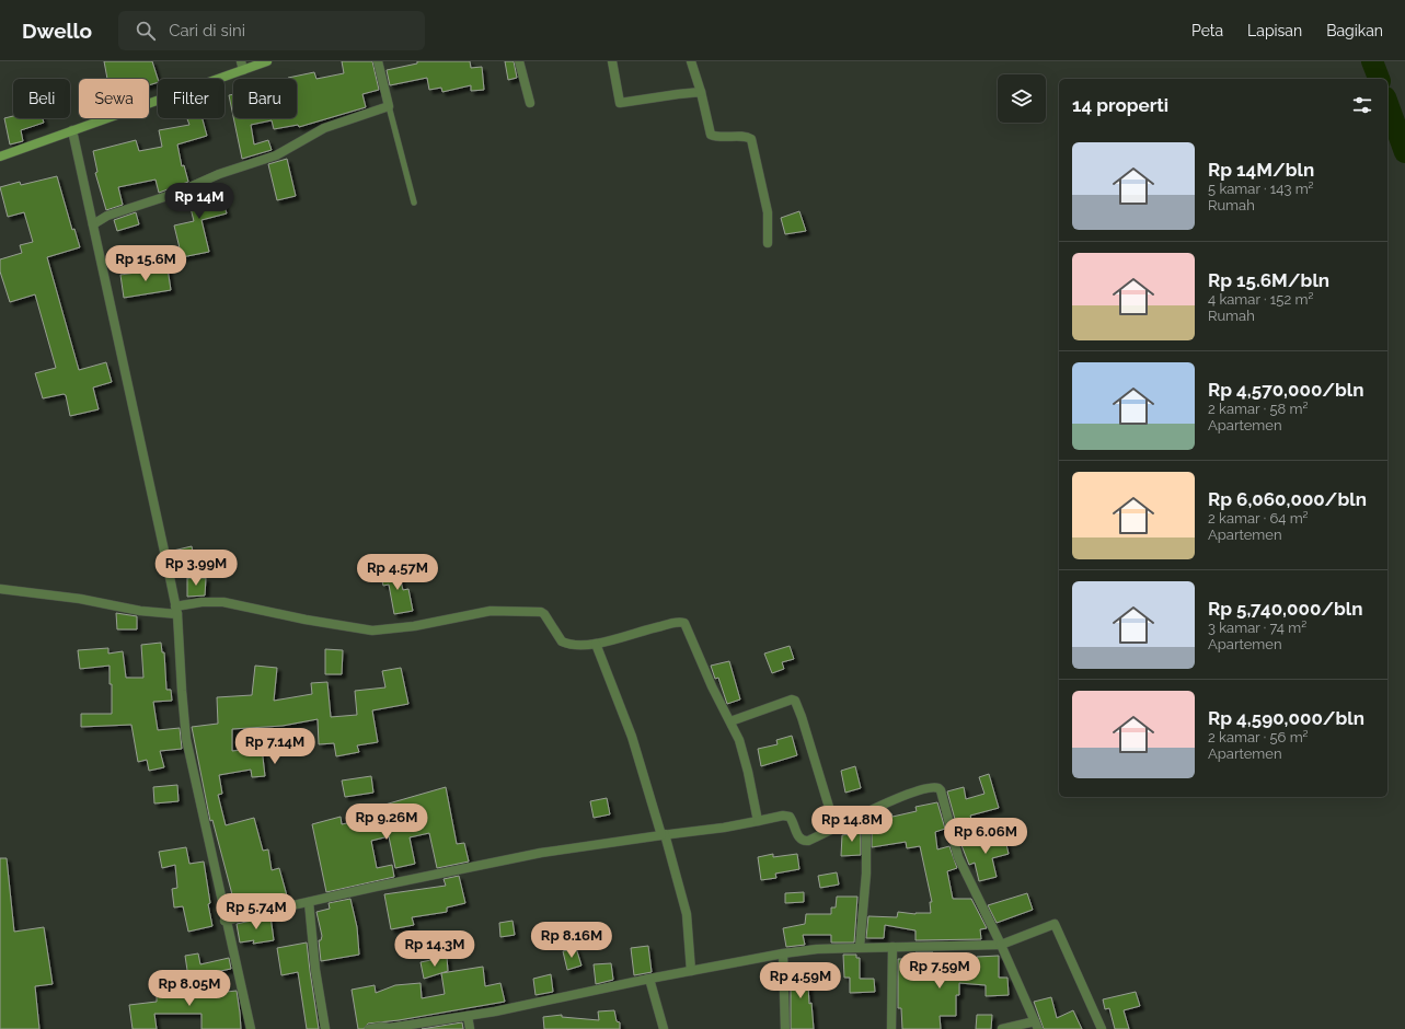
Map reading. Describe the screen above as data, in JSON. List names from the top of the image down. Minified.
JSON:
{"page":{"header":"Dwello","search":"Cari di sini","nav":["Peta","Lapisan","Bagikan"],"chip":["Beli","Sewa","Filter","Baru"],"heading":"14 properti","list":[{"name":"Rp 14M/bln","note":"5 kamar · 143 m² · Rumah"},{"name":"Rp 15.6M/bln","note":"4 kamar · 152 m² · Rumah"},{"name":"Rp 4,570,000/bln","note":"2 kamar · 58 m² · Apartemen"},{"name":"Rp 6,060,000/bln","note":"2 kamar · 64 m² · Apartemen"},{"name":"Rp 5,740,000/bln","note":"3 kamar · 74 m² · Apartemen"},{"name":"Rp 4,590,000/bln","note":"2 kamar · 56 m² · Apartemen"}],"price":["Rp 14M","Rp 15.6M","Rp 3.99M","Rp 4.57M","Rp 7.14M","Rp 9.26M","Rp 14.8M","Rp 6.06M","Rp 5.74M","Rp 8.16M","Rp 14.3M","Rp 7.59M","Rp 4.59M","Rp 8.05M"]}}
